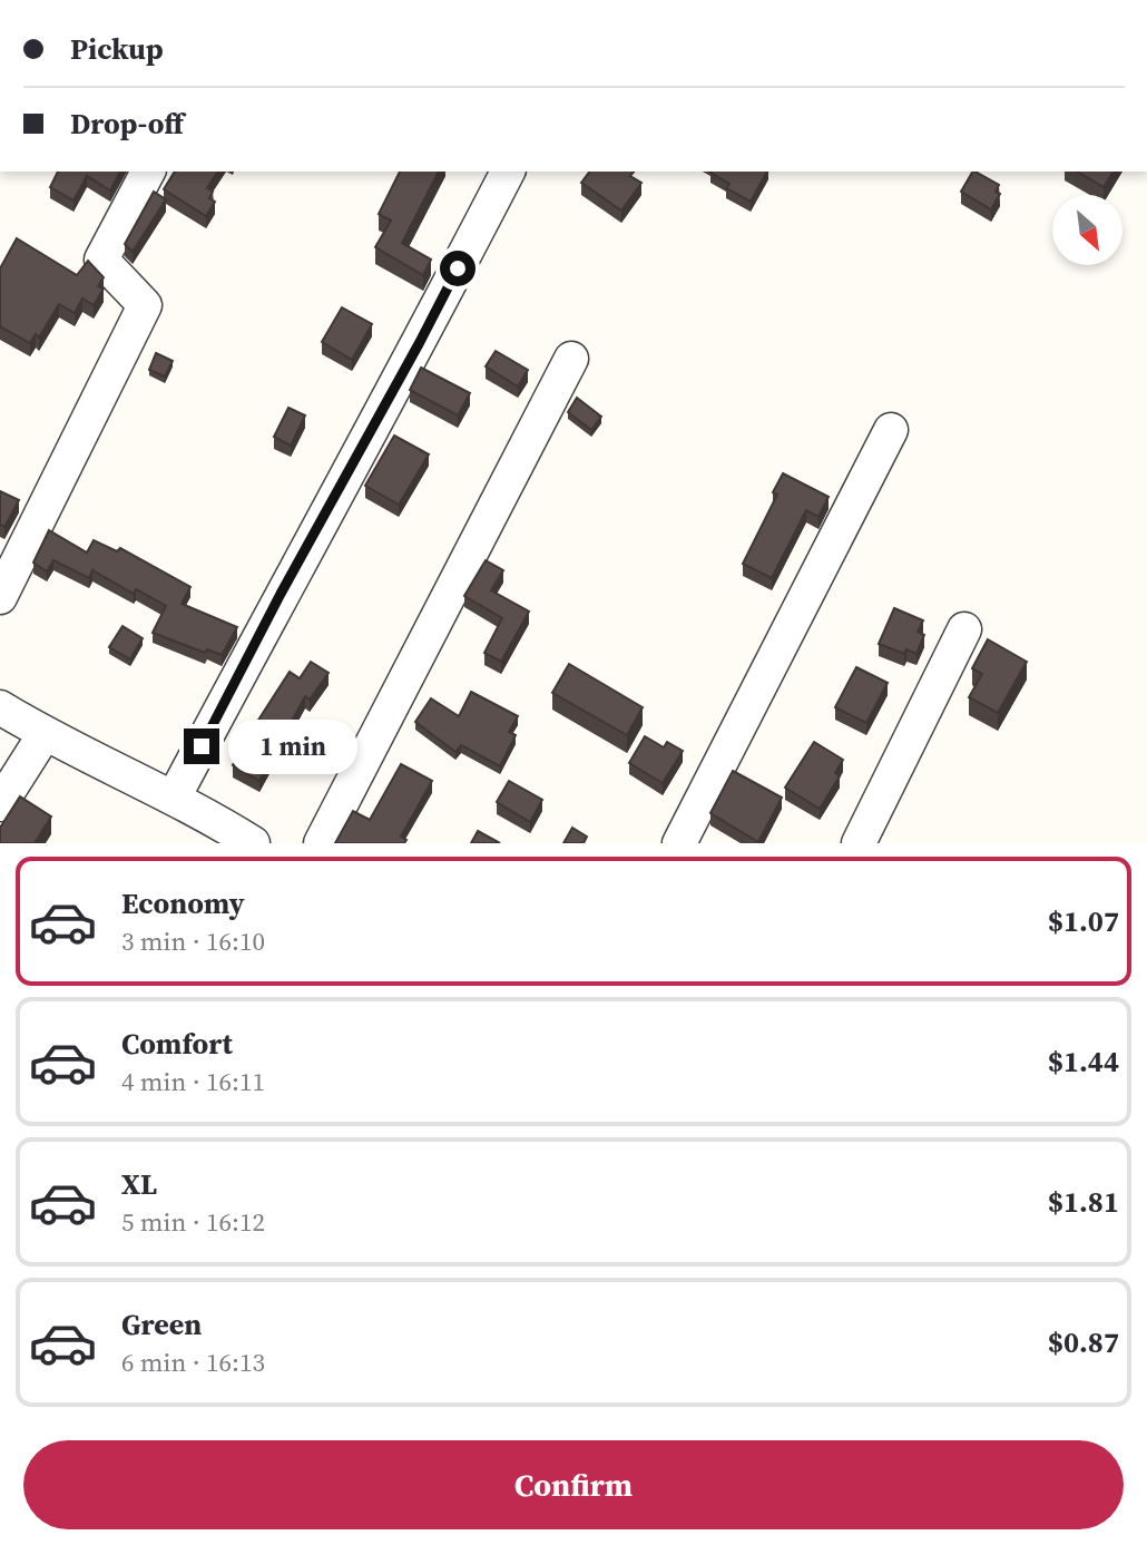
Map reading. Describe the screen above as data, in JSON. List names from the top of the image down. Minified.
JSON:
{"north":"bottom right","page":{"banner":["Pickup","Drop-off"],"bubble":"1 min","list":[{"name":"Economy","note":"3 min · 16:10","value":"$1.07"},{"name":"Comfort","note":"4 min · 16:11","value":"$1.44"},{"name":"XL","note":"5 min · 16:12","value":"$1.81"},{"name":"Green","note":"6 min · 16:13","value":"$0.87"}],"buttons":"Confirm"}}
